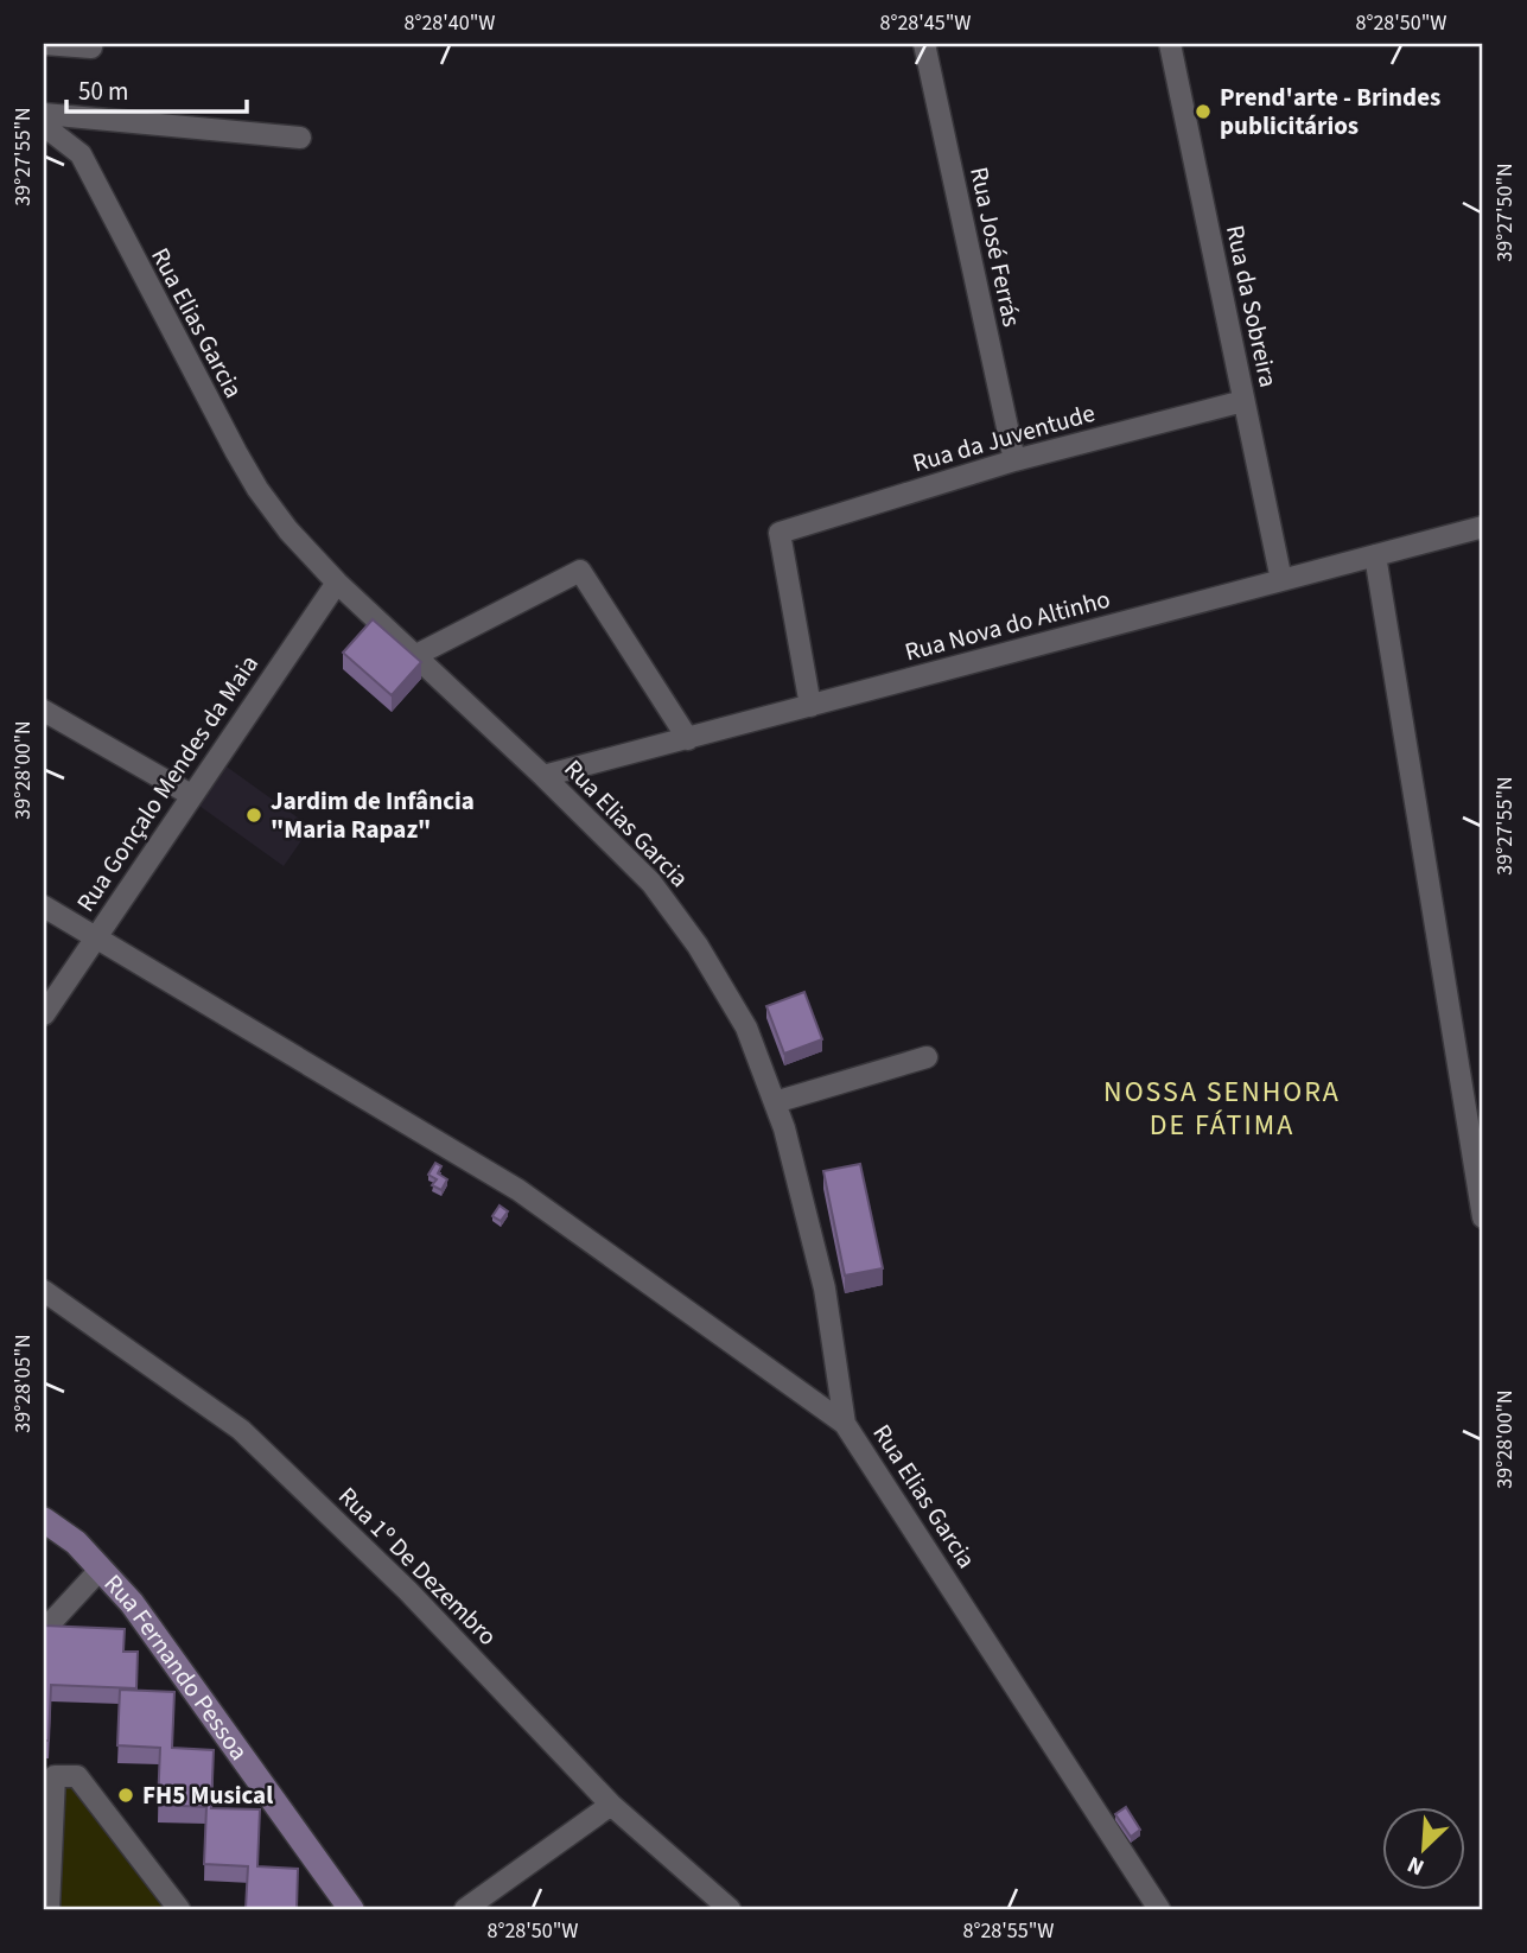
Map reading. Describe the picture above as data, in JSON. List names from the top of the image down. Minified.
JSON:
{"streets":{"street":["Rua José Ferrás","Rua da Sobreira","Rua Elias Garcia","Rua da Juventude","Rua Nova do Altinho","Rua Gonçalo Mendes da Maia","Rua 1º De Dezembro","Rua Fernando Pessoa"]},"crossings":[["Rua José Ferrás","Rua da Juventude"],["Rua da Sobreira","Rua da Juventude"],["Rua da Sobreira","Rua Nova do Altinho"],["Rua Elias Garcia","Rua Nova do Altinho"],["Rua Elias Garcia","Rua Gonçalo Mendes da Maia"],["Rua da Juventude","Rua Nova do Altinho"]],"districts":["NOSSA SENHORA DE FÁTIMA"],"places":["Prend'arte - Brindes publicitários","Jardim de Infância \"Maria Rapaz\"","FH5 Musical"],"scale_bar":"50 m","north":"bottom left","coordinates":["8°28'40\"W","8°28'45\"W","8°28'50\"W","39°27'55\"N","39°27'50\"N","39°28'00\"N","39°28'05\"N","8°28'55\"W"]}
